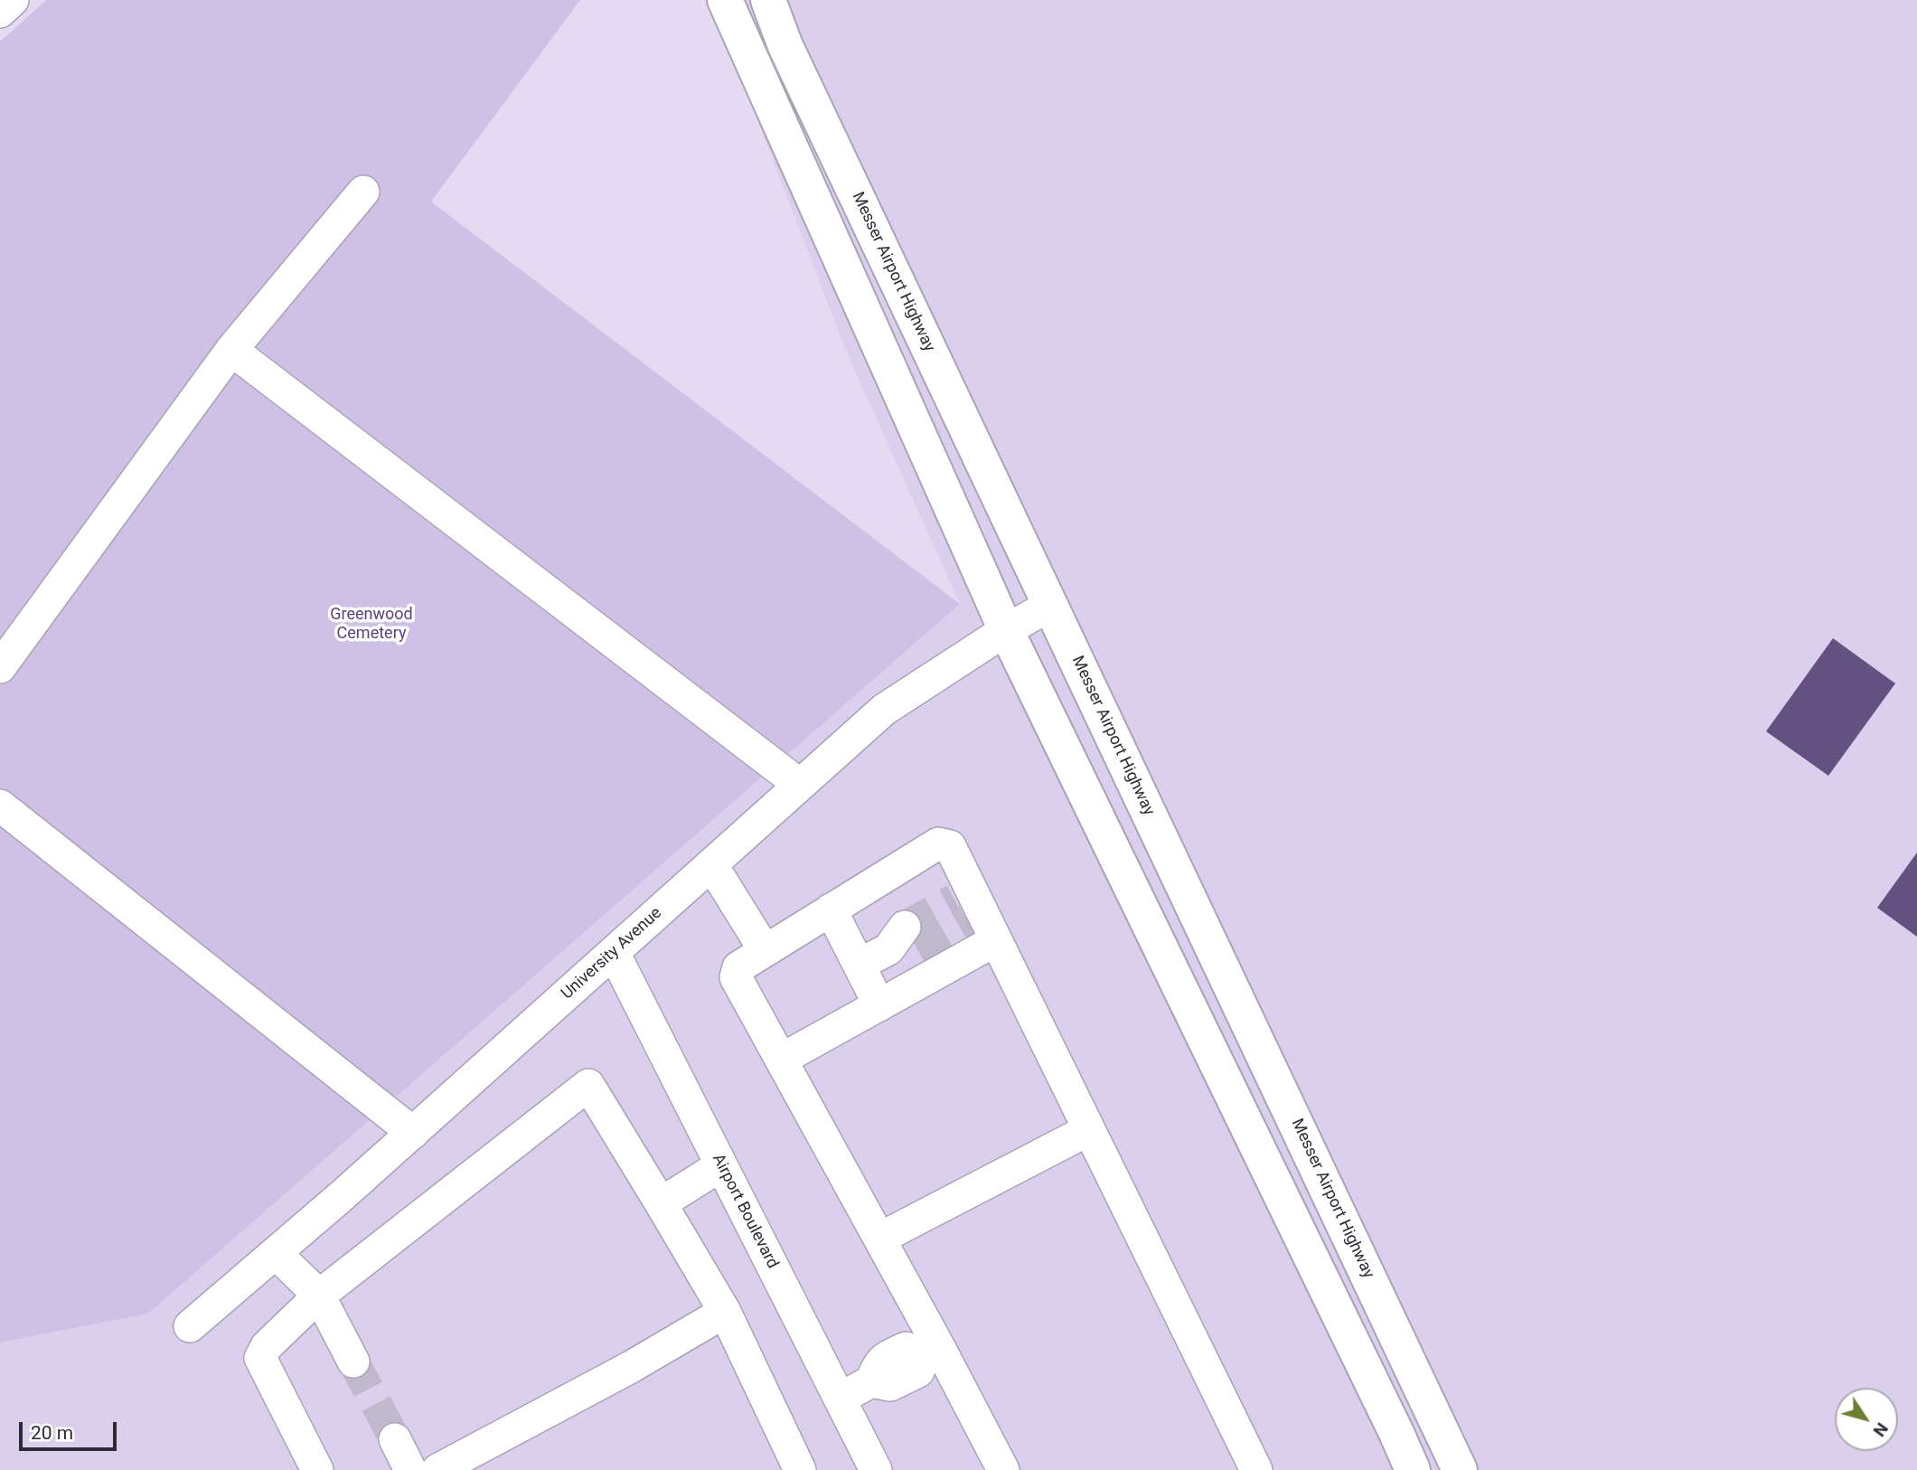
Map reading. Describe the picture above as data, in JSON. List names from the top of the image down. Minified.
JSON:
{"streets":{"main road":["Messer Airport Highway"],"street":["University Avenue","Airport Boulevard"]},"crossings":[["Messer Airport Highway","University Avenue"],["University Avenue","Airport Boulevard"]],"parks":["Greenwood Cemetery"],"scale_bar":"20 m","north":"bottom right"}
